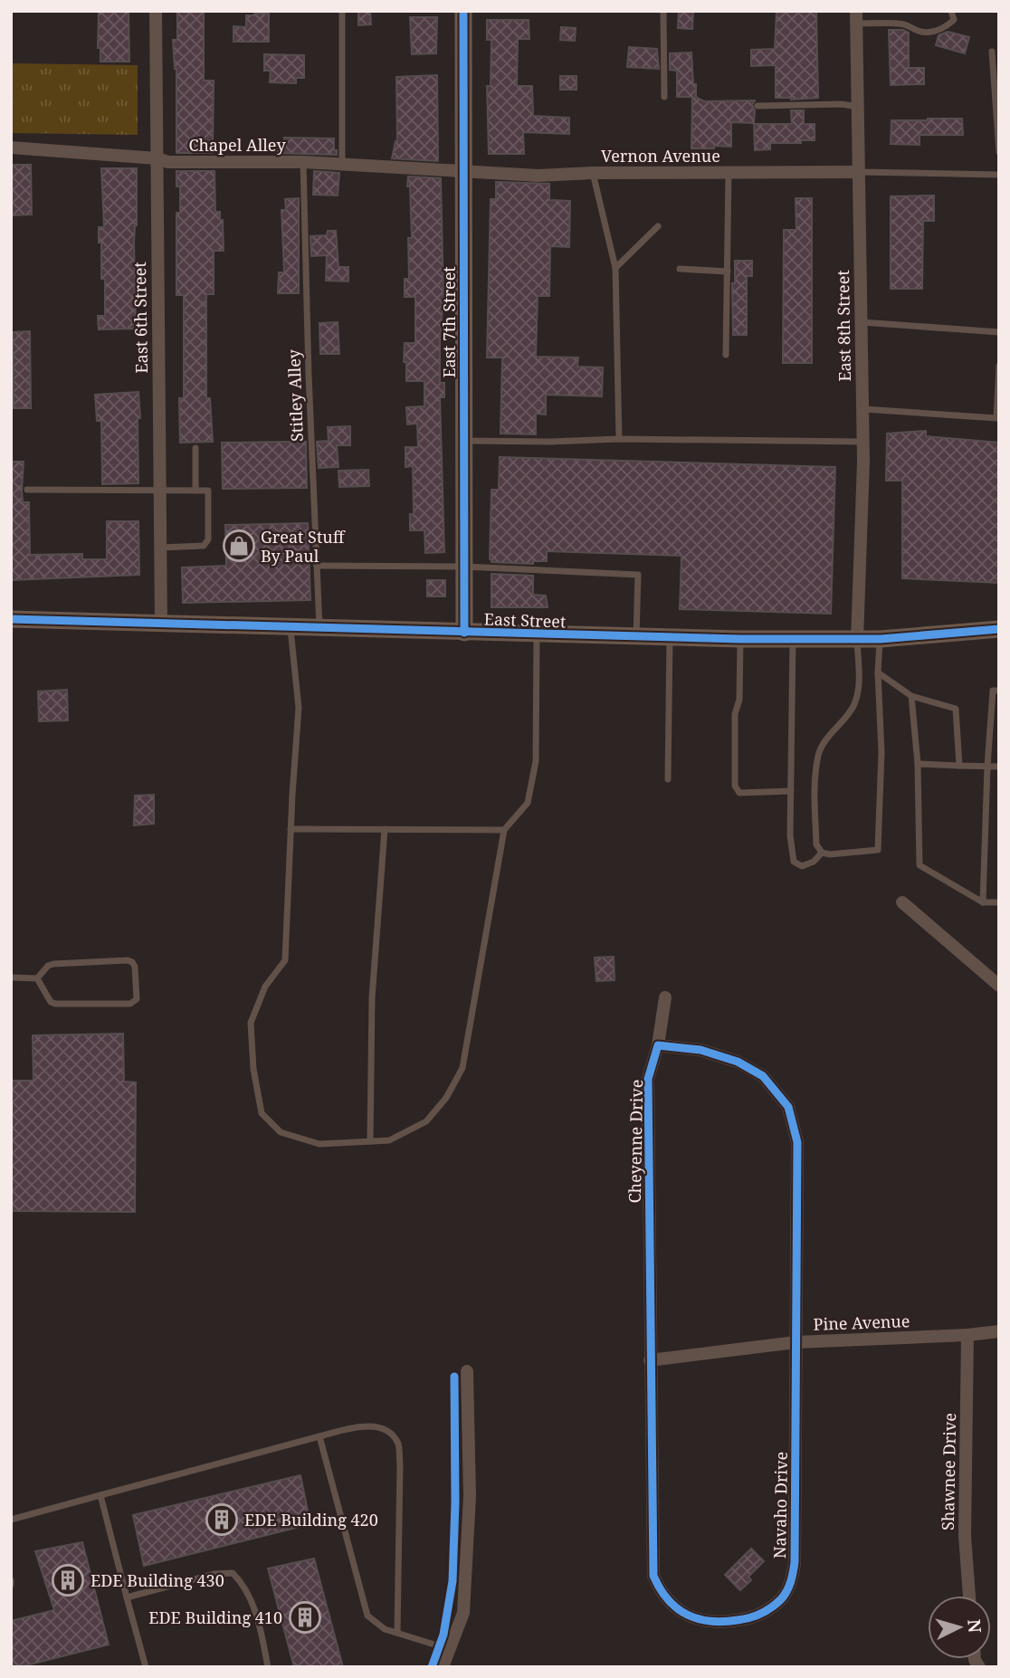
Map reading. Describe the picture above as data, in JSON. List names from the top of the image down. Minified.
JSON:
{"streets":{"main road":["East 7th Street","East Street"],"street":["Chapel Alley","Vernon Avenue","East 6th Street","East 8th Street","Cheyenne Drive","Pine Avenue","Shawnee Drive","Navaho Drive"],"lane":["Stitley Alley"]},"crossings":[["Chapel Alley","Vernon Avenue"],["Chapel Alley","East 6th Street"],["Chapel Alley","East 7th Street"],["Chapel Alley","Stitley Alley"],["Vernon Avenue","East 7th Street"],["Vernon Avenue","East 8th Street"],["East 6th Street","East Street"],["East 7th Street","East Street"],["East 8th Street","East Street"],["Stitley Alley","East Street"],["Cheyenne Drive","Pine Avenue"],["Cheyenne Drive","Navaho Drive"],["Pine Avenue","Shawnee Drive"],["Pine Avenue","Navaho Drive"]],"places":{"shop":["Great Stuff By Paul"],"building":["EDE Building 420","EDE Building 430","EDE Building 410"]},"north":"right"}
